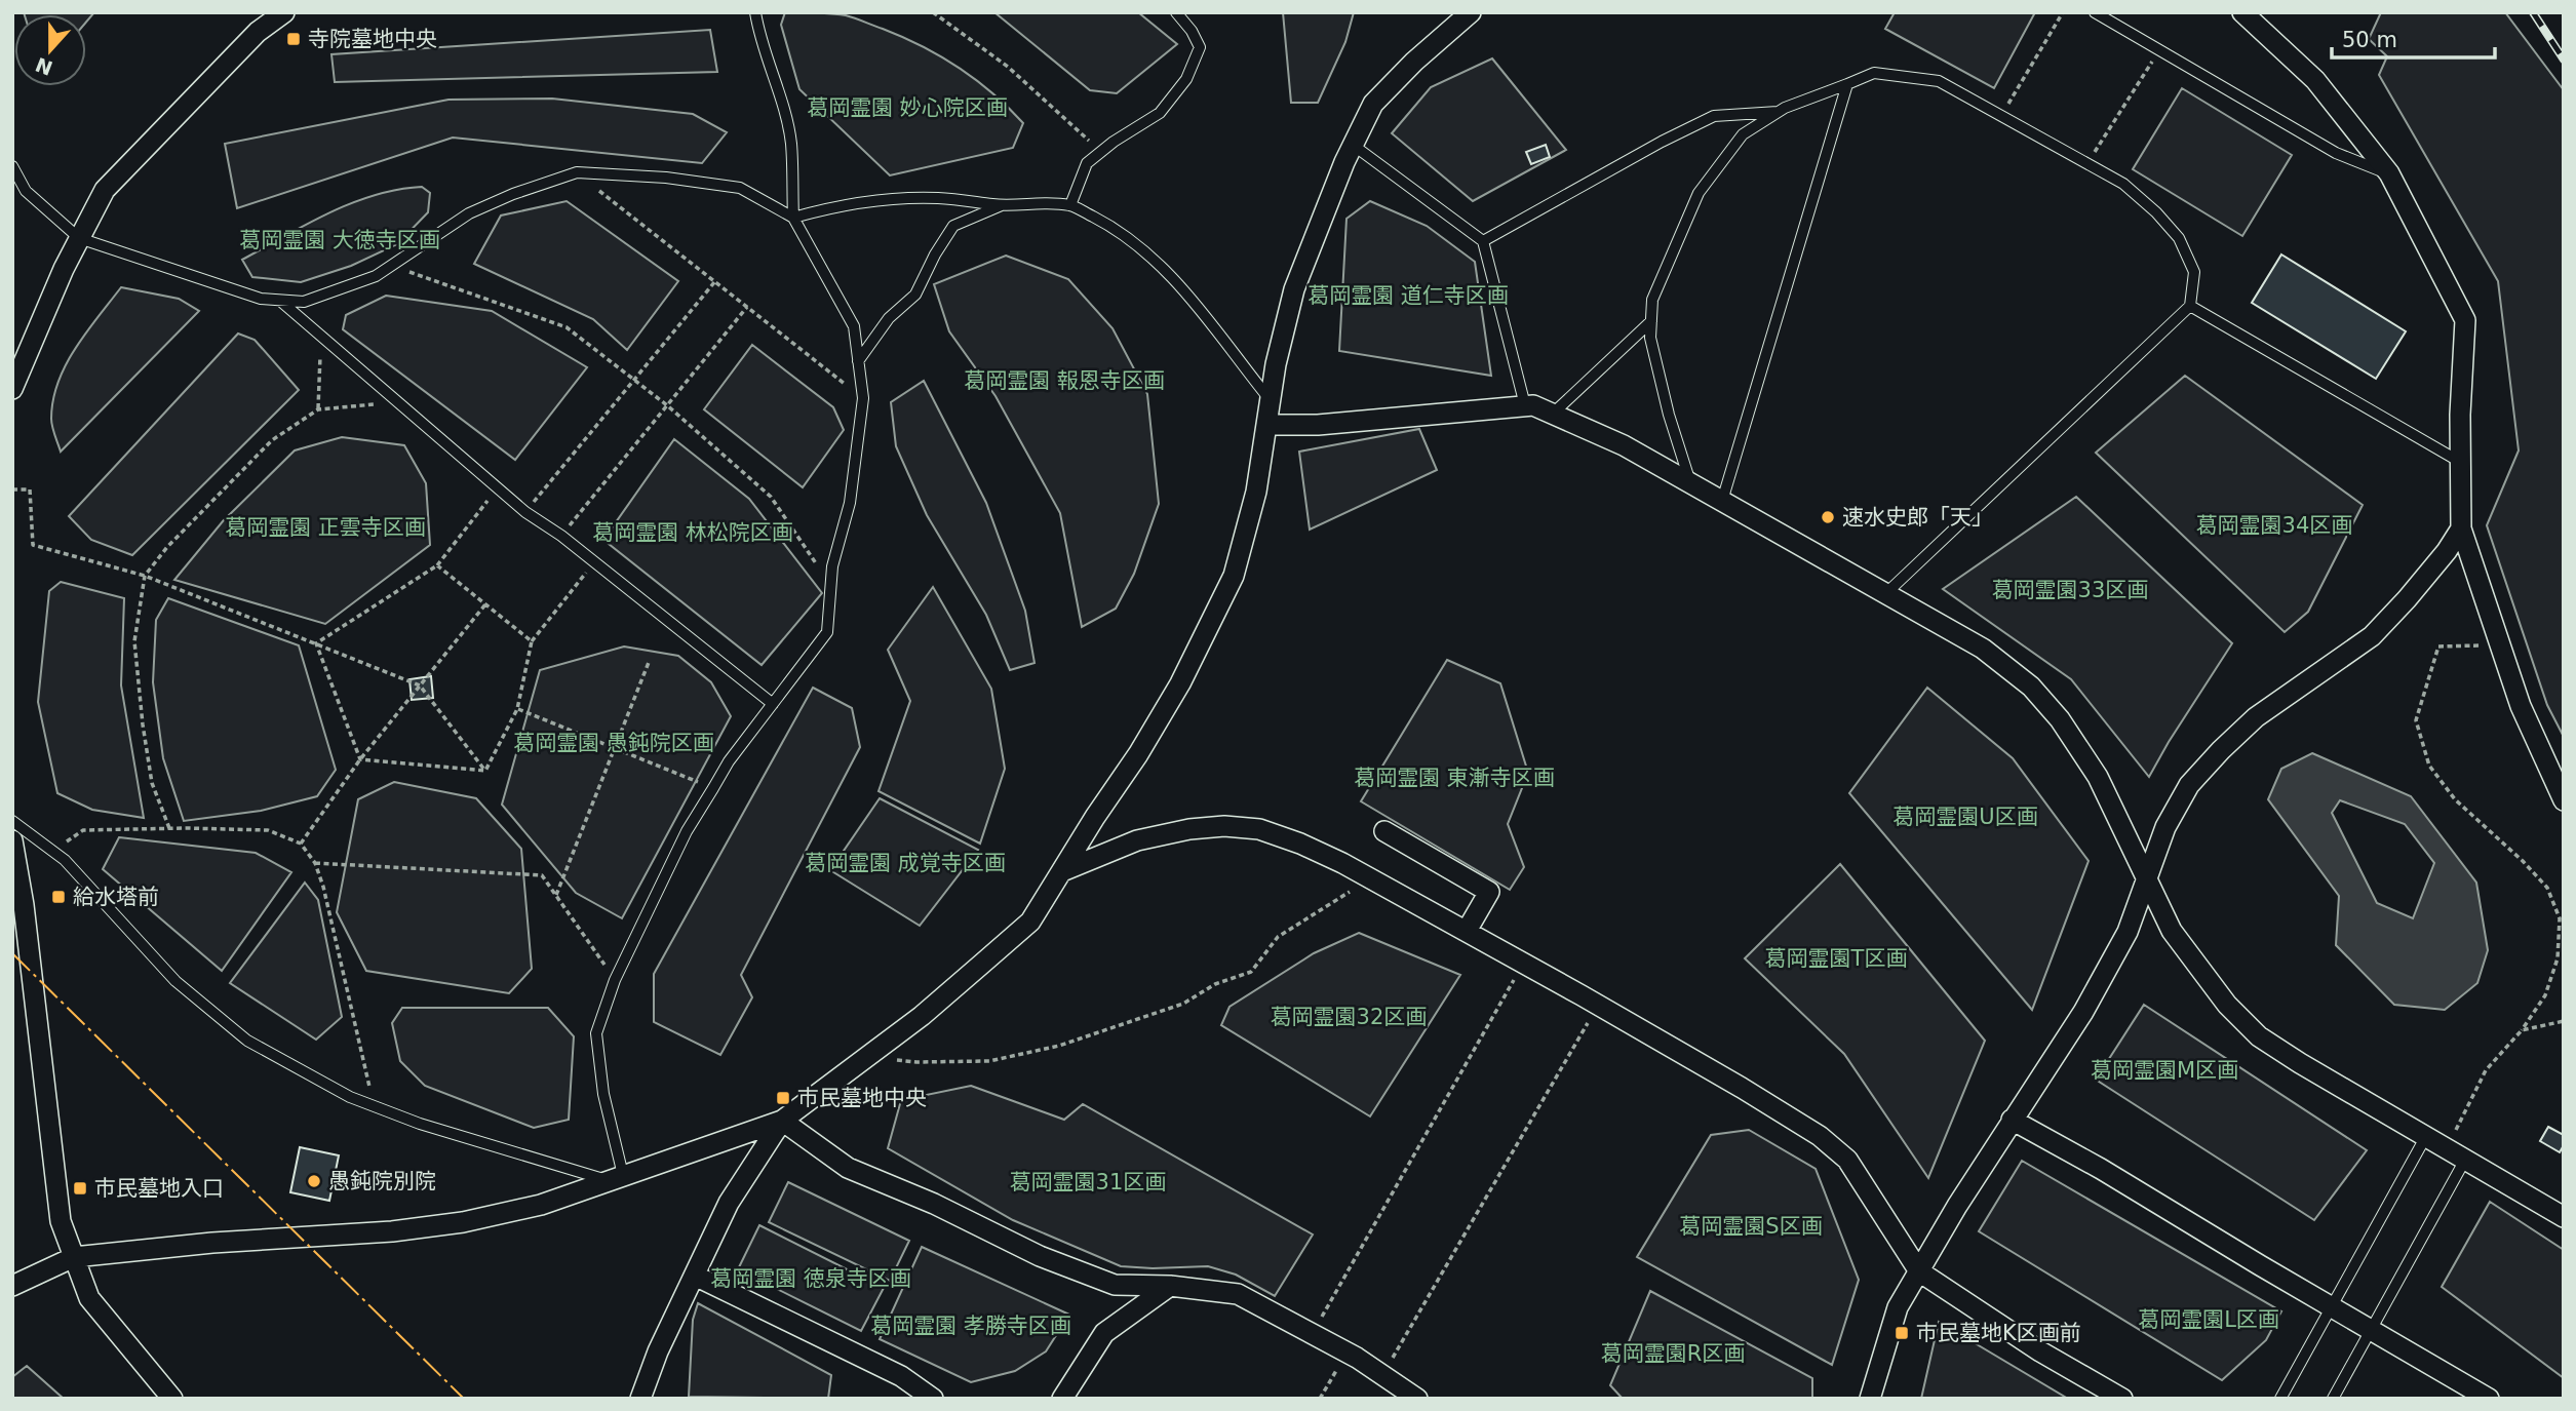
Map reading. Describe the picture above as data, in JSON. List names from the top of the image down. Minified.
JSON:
{"parks":["葛岡霊園 妙心院区画","葛岡霊園 大徳寺区画","葛岡霊園 道仁寺区画","葛岡霊園 報恩寺区画","葛岡霊園34区画","葛岡霊園 正雲寺区画","葛岡霊園 林松院区画","葛岡霊園33区画","葛岡霊園 愚鈍院区画","葛岡霊園 東漸寺区画","葛岡霊園U区画","葛岡霊園 成覚寺区画","葛岡霊園T区画","葛岡霊園32区画","葛岡霊園M区画","葛岡霊園31区画","葛岡霊園S区画","葛岡霊園 徳泉寺区画","葛岡霊園L区画","葛岡霊園 孝勝寺区画","葛岡霊園R区画"],"places":{"transit":["寺院墓地中央","給水塔前","市民墓地中央","市民墓地入口","市民墓地K区画前"],"other":["速水史郎「天」","愚鈍院別院"]},"scale_bar":"50 m","north":"bottom"}
